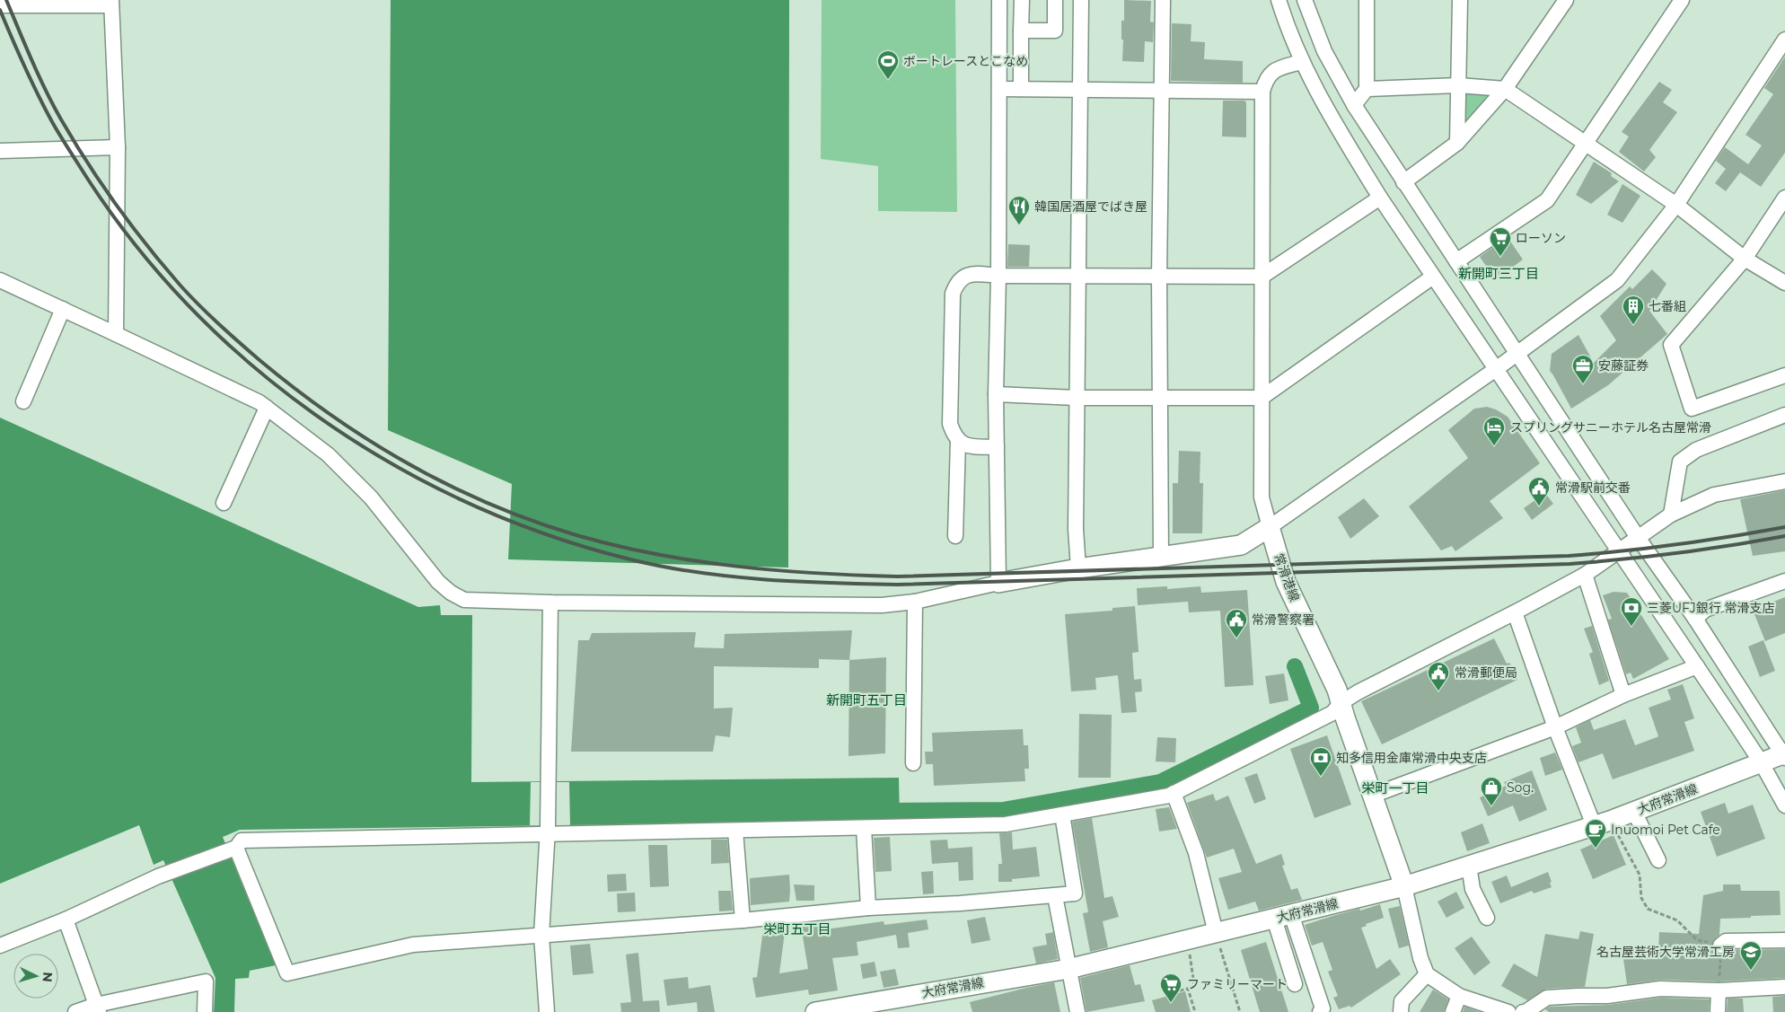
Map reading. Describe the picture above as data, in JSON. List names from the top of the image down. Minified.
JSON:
{"streets":{"main road":["常滑港線","大府常滑線"]},"crossings":[["常滑港線","大府常滑線"]],"districts":["新開町三丁目","新開町五丁目","栄町一丁目","栄町五丁目"],"places":{"sports":["ボートレースとこなめ"],"restaurant":["韓国居酒屋でばき屋"],"supermarket":["ローソン","ファミリーマート"],"building":["七番組"],"office":["安藤証券"],"hotel":["スプリングサニーホテル名古屋常滑"],"public building":["常滑駅前交番","常滑警察署","常滑郵便局"],"bank":["三菱UFJ銀行 常滑支店","知多信用金庫常滑中央支店"],"shop":["Sog."],"cafe":["Inuomoi Pet Cafe"],"school or university":["名古屋芸術大学常滑工房"]},"north":"right"}
